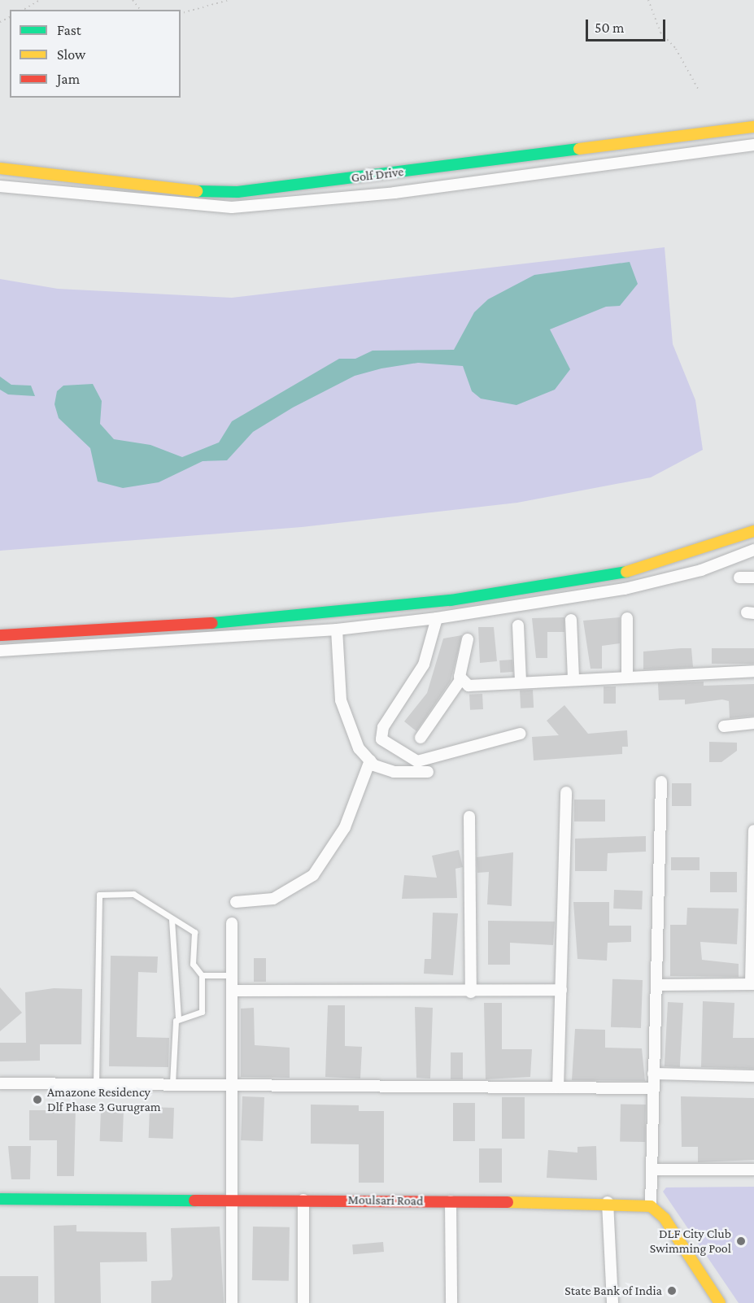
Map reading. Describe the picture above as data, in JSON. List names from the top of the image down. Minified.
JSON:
{"streets":{"street":["Golf Drive","Moulsari Road"]},"places":["Amazone Residency Dlf Phase 3 Gurugram","DLF City Club Swimming Pool","State Bank of India"],"legend":["Fast","Slow","Jam"],"scale_bar":"50 m"}
